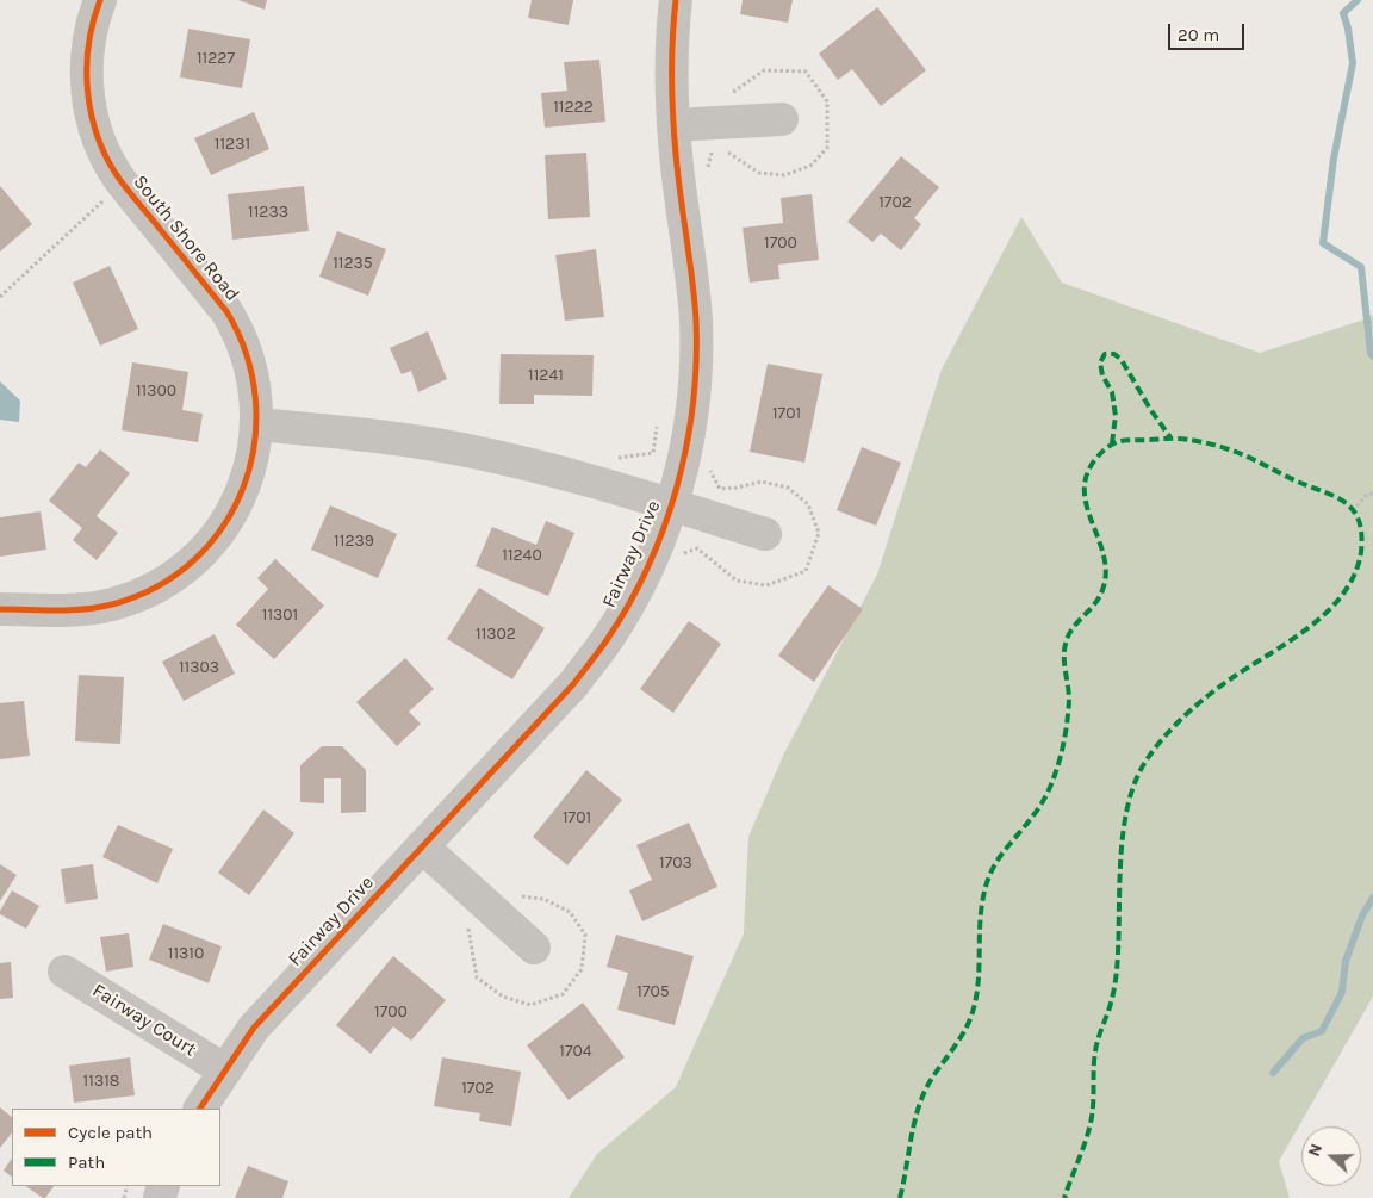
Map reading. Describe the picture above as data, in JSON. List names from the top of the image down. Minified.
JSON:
{"streets":{"street":["South Shore Road","Fairway Drive","Fairway Court"]},"crossings":[["Fairway Drive","Fairway Court"]],"house_numbers":["11227","11222","11231","1702","11233","1700","11235","11241","11300","1701","11239","11240","11301","11302","11303","1701","1703","11310","1705","1700","1704","11318","1702"],"legend":["Cycle path","Path"],"scale_bar":"20 m","north":"left"}
